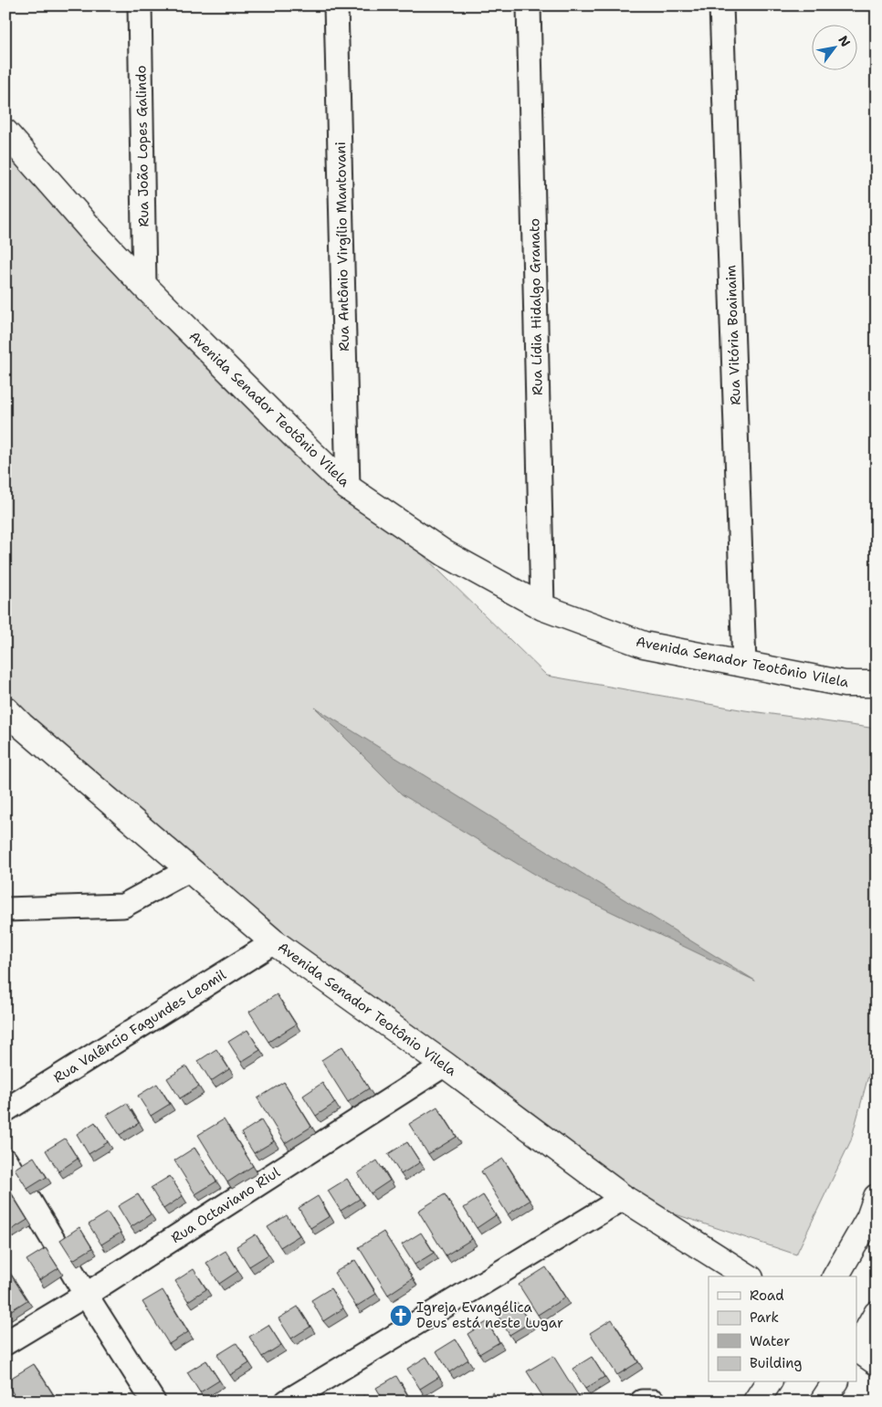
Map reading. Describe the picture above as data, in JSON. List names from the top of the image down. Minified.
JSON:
{"streets":{"street":["Rua João Lopes Galindo","Rua Antônio Virgílio Mantovani","Rua Lídia Hidalgo Granato","Rua Vitória Boainaim","Avenida Senador Teotônio Vilela","Rua Valêncio Fagundes Leomil","Rua Octaviano Riul"]},"crossings":[["Rua João Lopes Galindo","Avenida Senador Teotônio Vilela"],["Rua Antônio Virgílio Mantovani","Avenida Senador Teotônio Vilela"],["Rua Lídia Hidalgo Granato","Avenida Senador Teotônio Vilela"],["Rua Vitória Boainaim","Avenida Senador Teotônio Vilela"],["Avenida Senador Teotônio Vilela","Rua Valêncio Fagundes Leomil"],["Avenida Senador Teotônio Vilela","Rua Octaviano Riul"]],"places":{"church":["Igreja Evangélica Deus está neste Lugar"]},"legend":["Road","Park","Water","Building"],"north":"top right"}
